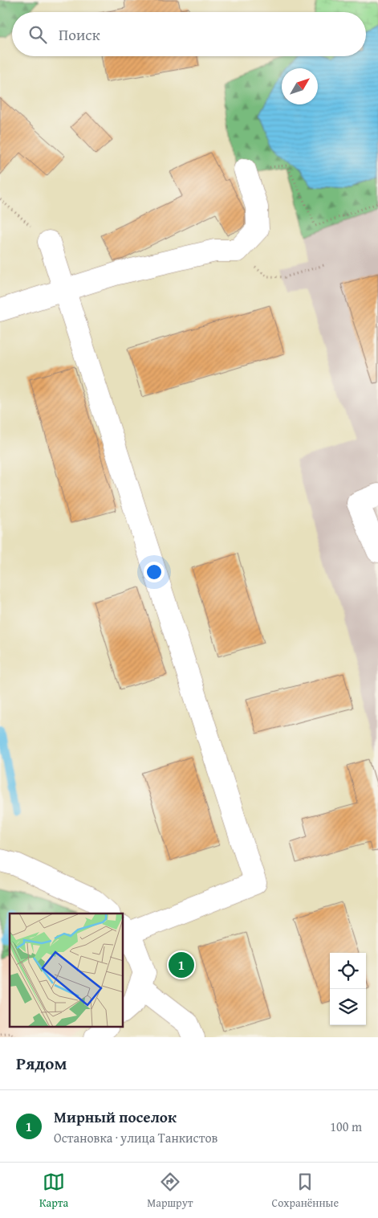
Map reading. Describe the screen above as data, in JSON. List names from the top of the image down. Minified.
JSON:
{"north":"top right","page":{"search":"Поиск","pins":"1","heading":"Рядом","list":[{"mark":"1","name":"Мирный поселок","note":"Остановка · улица Танкистов","value":"100 m"}],"nav":["Карта","Маршрут","Сохранённые"]}}
